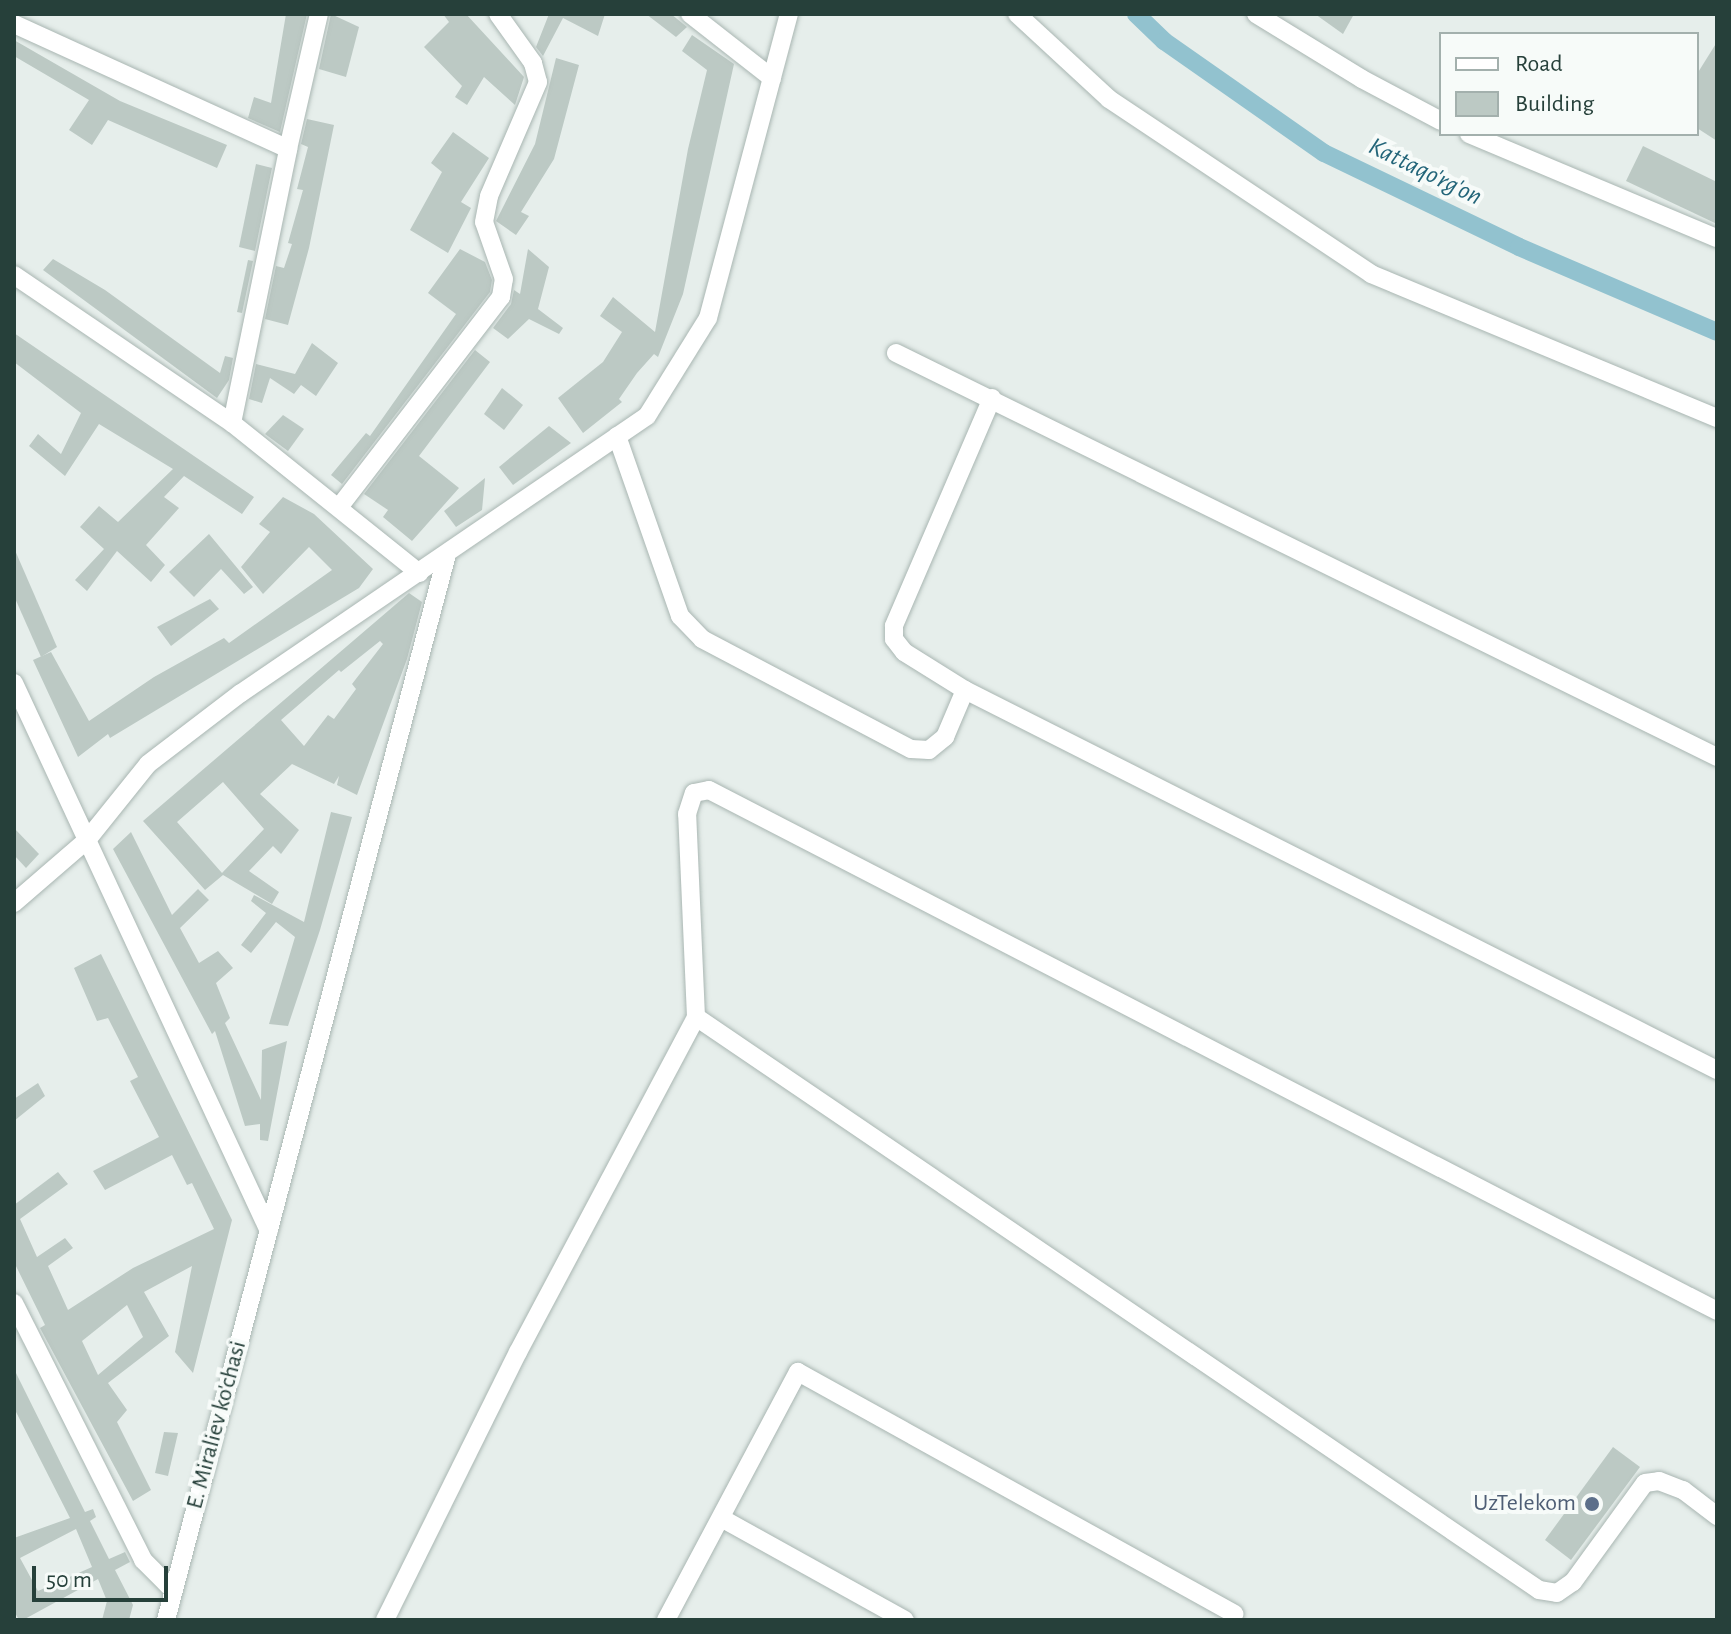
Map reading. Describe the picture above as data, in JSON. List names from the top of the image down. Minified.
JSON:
{"streets":{"street":["E. Miraliev ko'chasi"]},"water":["Kattaqo'rg'on"],"places":["UzTelekom"],"legend":["Road","Building"],"scale_bar":"50 m"}
